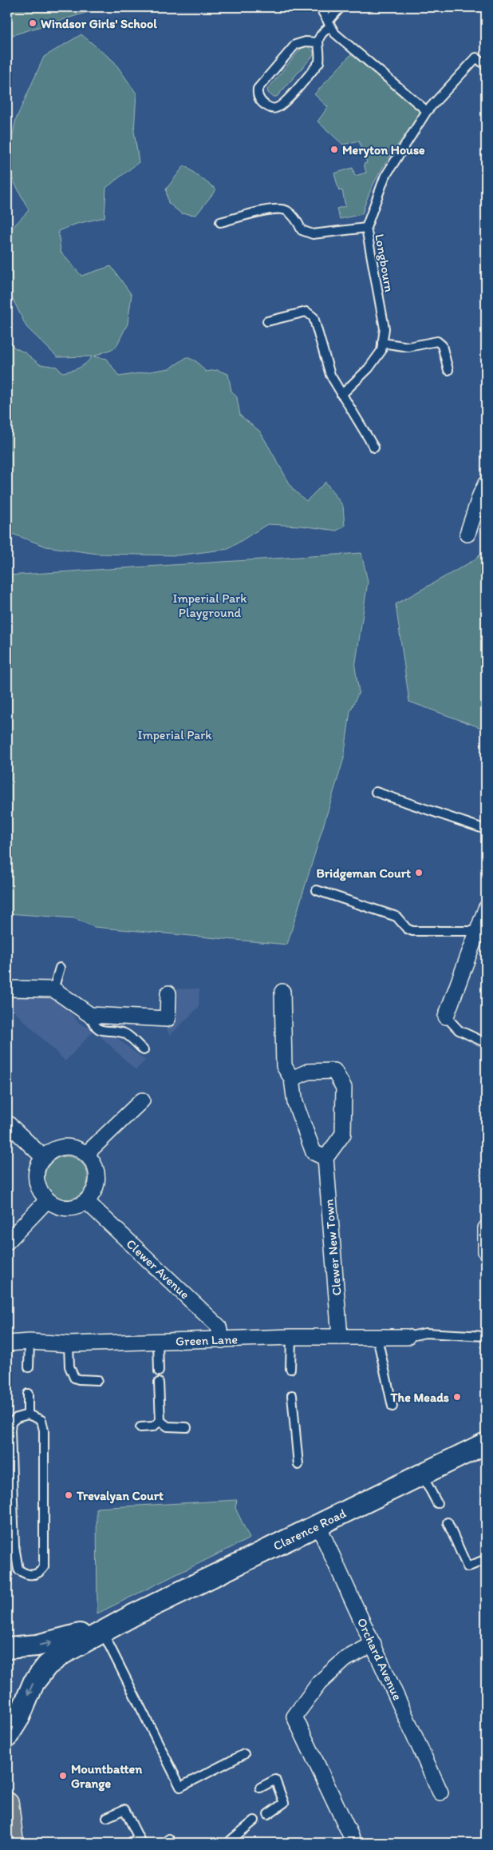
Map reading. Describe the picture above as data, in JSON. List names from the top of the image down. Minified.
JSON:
{"streets":{"main road":["Clarence Road"],"street":["Clewer New Town","Clewer Avenue","Green Lane","Orchard Avenue"],"lane":["Longbourn"]},"crossings":[["Clewer New Town","Green Lane"],["Clewer Avenue","Green Lane"],["Clarence Road","Orchard Avenue"]],"parks":["Imperial Park Playground","Imperial Park"],"places":["Windsor Girls' School","Meryton House","Bridgeman Court","The Meads","Trevalyan Court","Mountbatten Grange"]}
